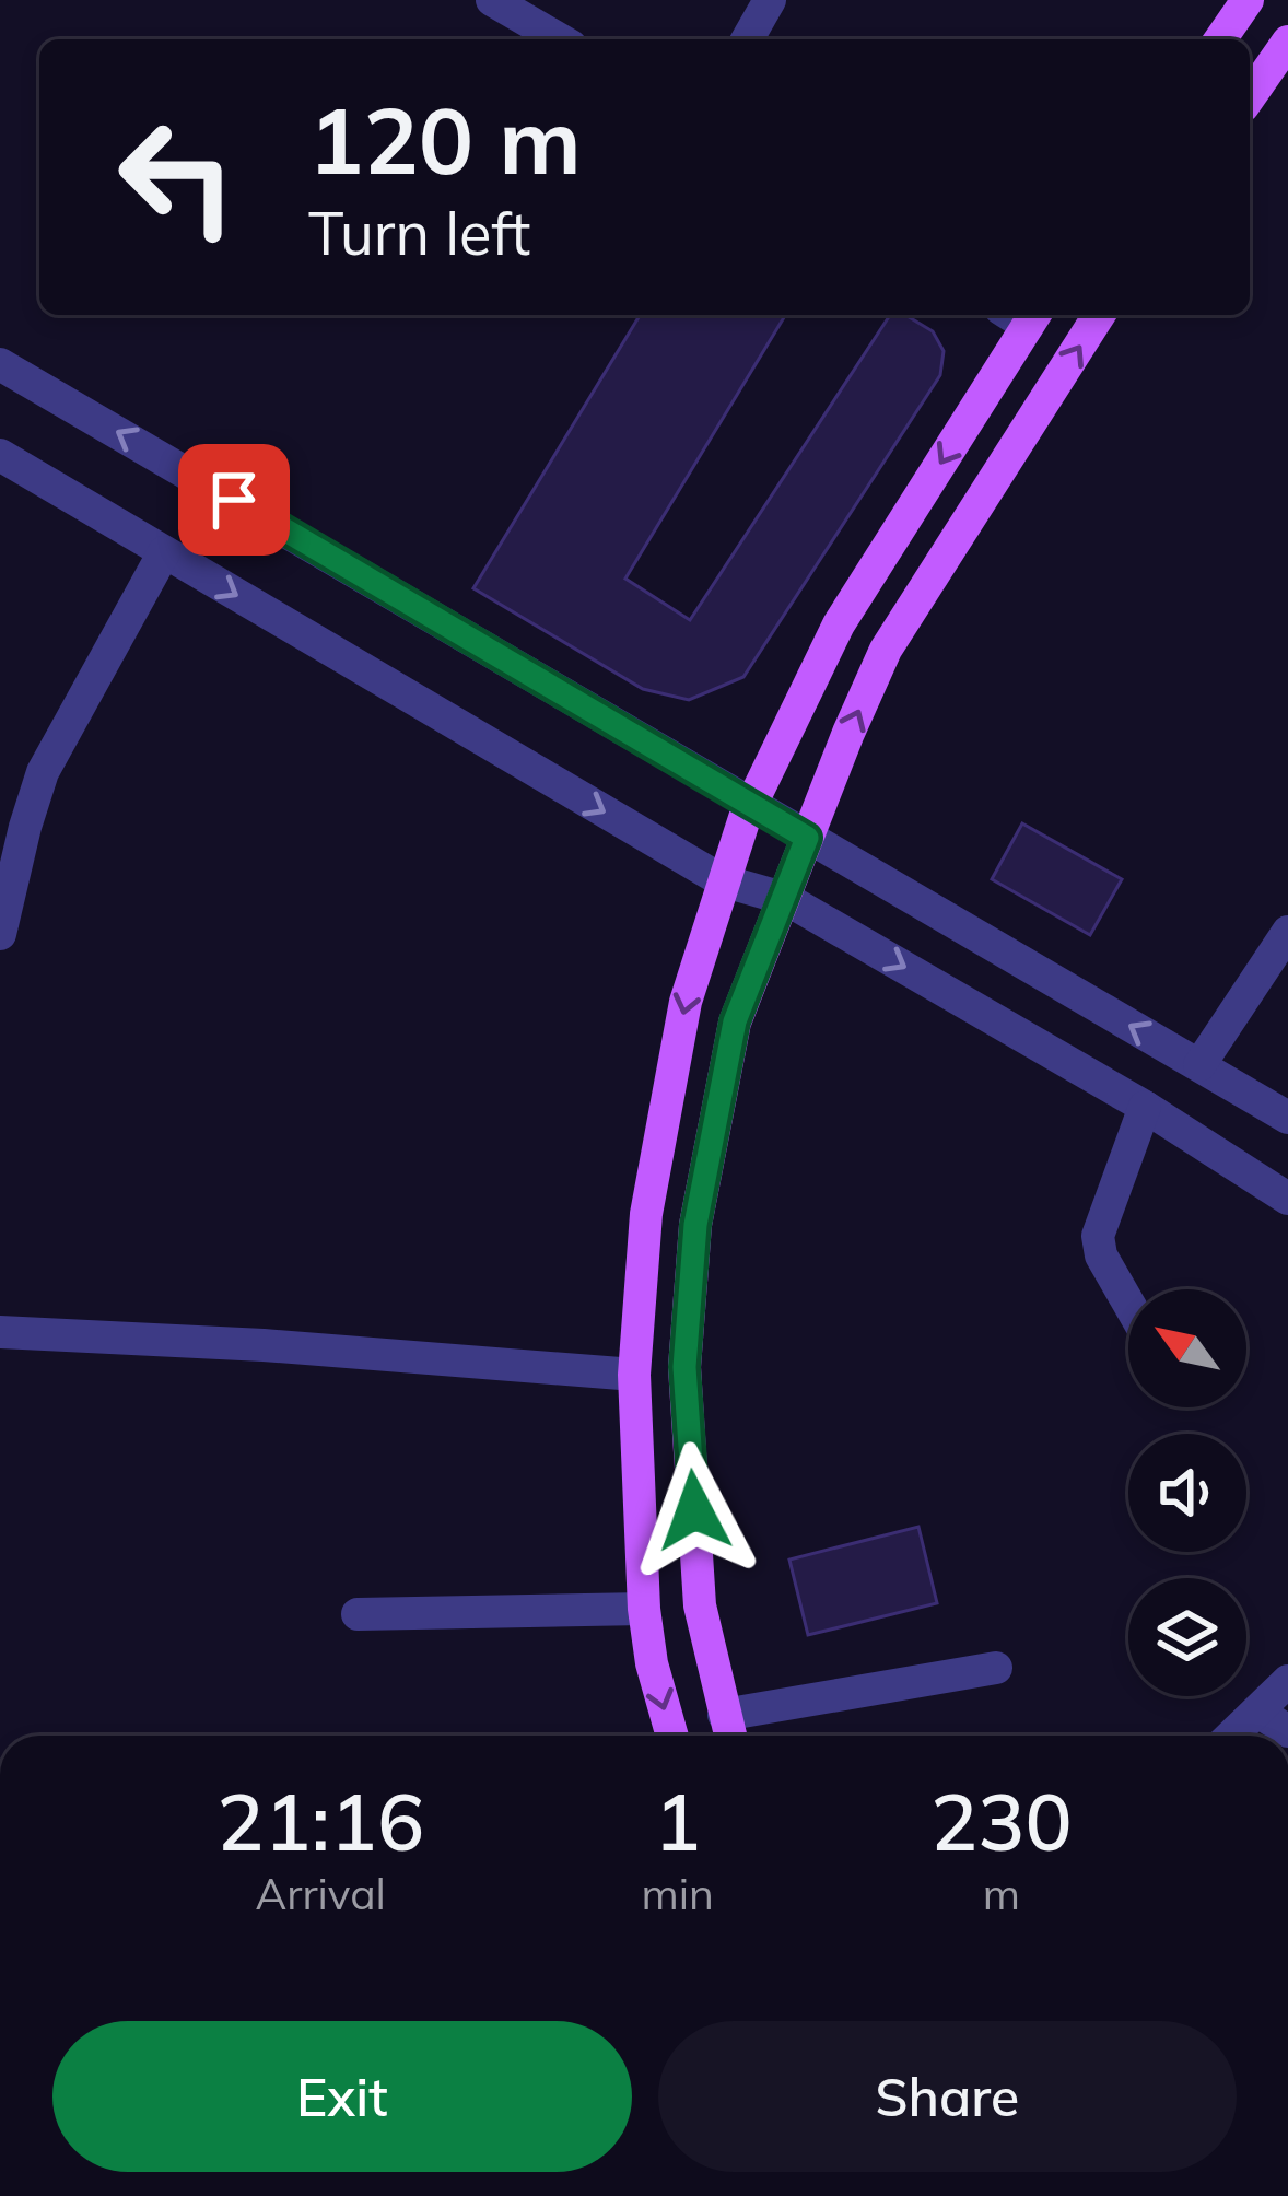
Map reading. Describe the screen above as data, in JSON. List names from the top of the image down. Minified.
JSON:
{"north":"top left","page":{"turn":["120 m","Turn left"],"eta":["21:16","Arrival","1","min","230","m"],"buttons":["Exit","Share"]}}
